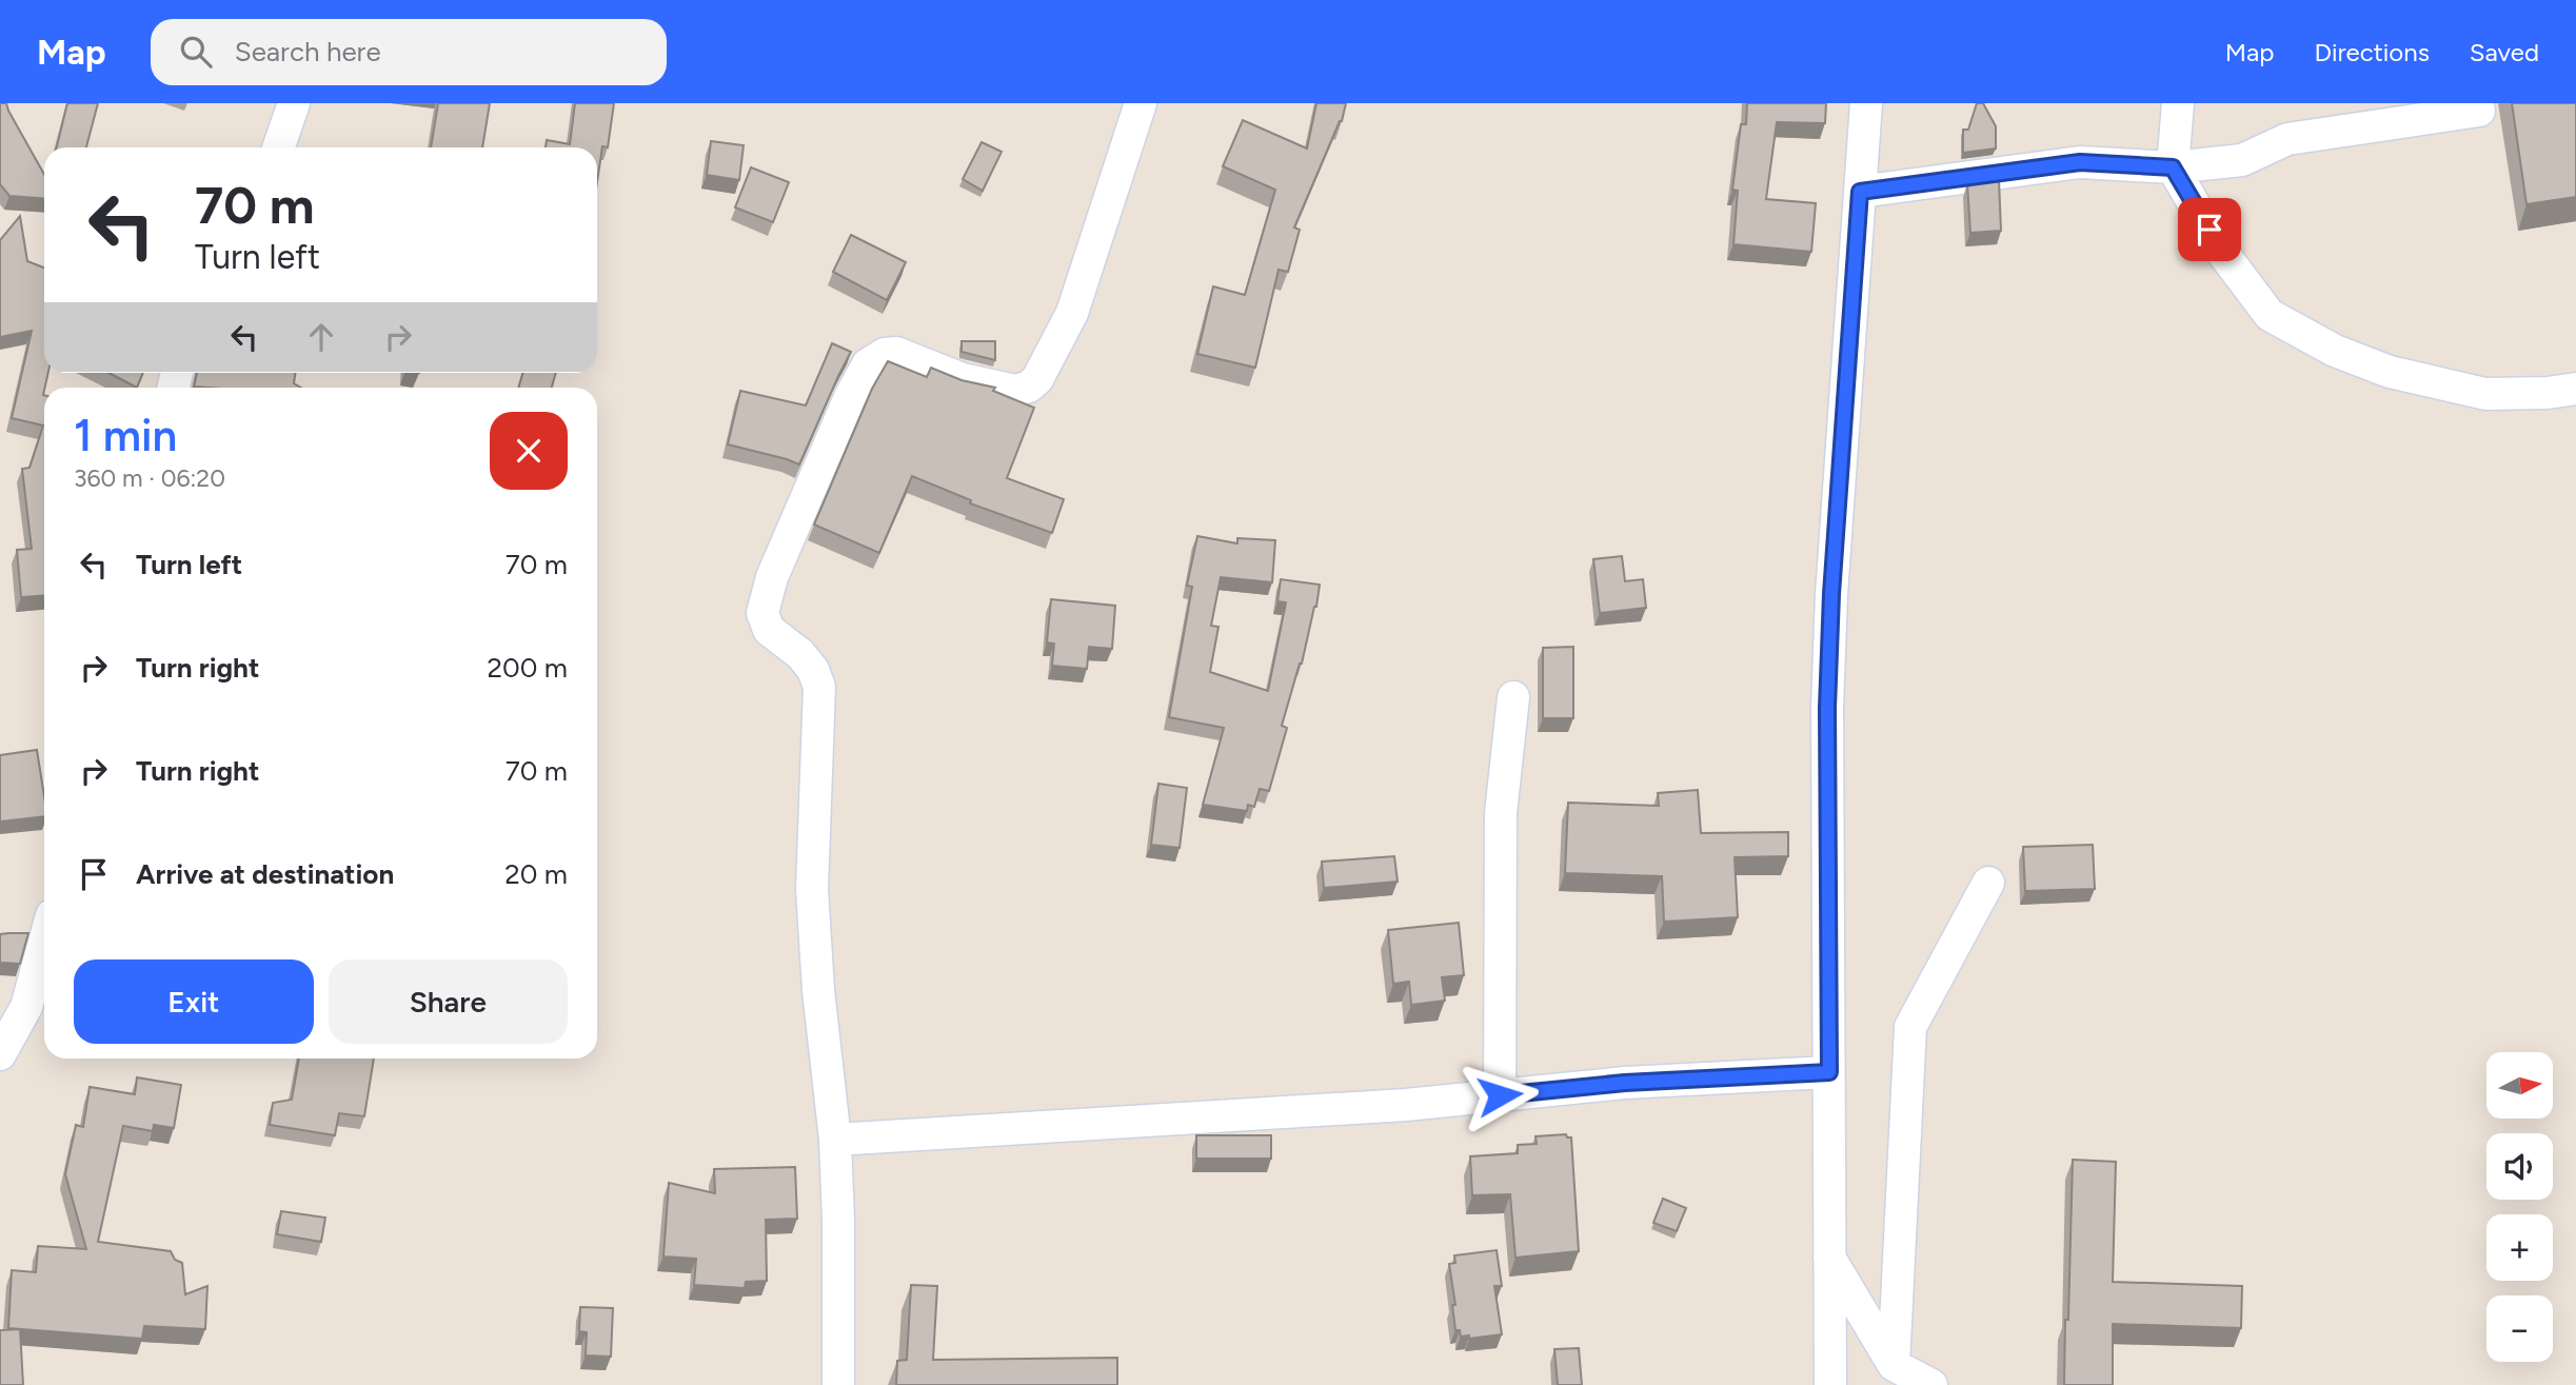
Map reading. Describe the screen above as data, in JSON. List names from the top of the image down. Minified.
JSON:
{"north":"right","page":{"header":"Map","search":"Search here","nav":["Map","Directions","Saved"],"turn":["70 m","Turn left"],"heading":["1 min","360 m · 06:20"],"list":[{"name":"Turn left","value":"70 m"},{"name":"Turn right","value":"200 m"},{"name":"Turn right","value":"70 m"},{"name":"Arrive at destination","value":"20 m"}],"buttons":["Exit","Share"],"map_buttons":["+","−"]}}
